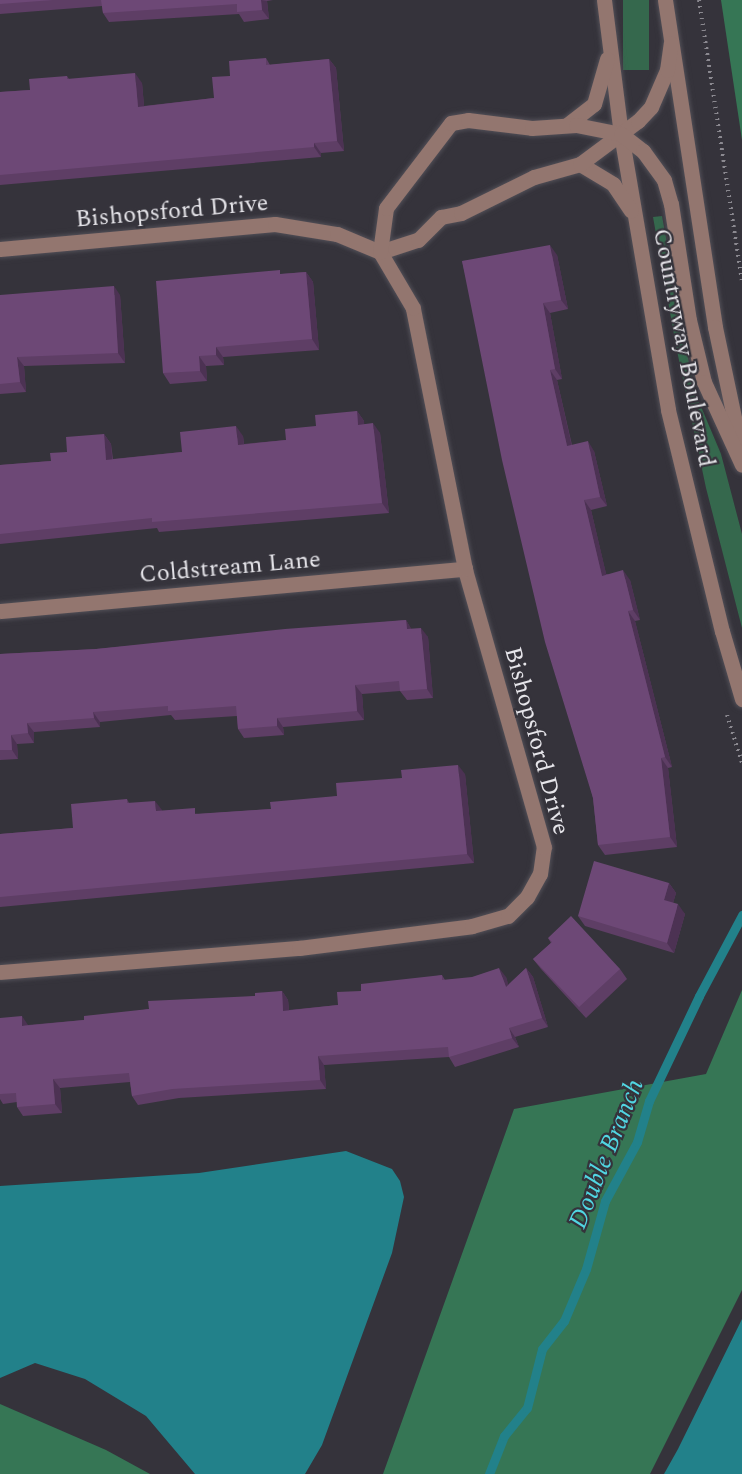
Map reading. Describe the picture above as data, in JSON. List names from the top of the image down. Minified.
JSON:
{"streets":{"street":["Bishopsford Drive","Countryway Boulevard","Coldstream Lane"]},"crossings":[["Bishopsford Drive","Coldstream Lane"]],"water":["Double Branch"]}
